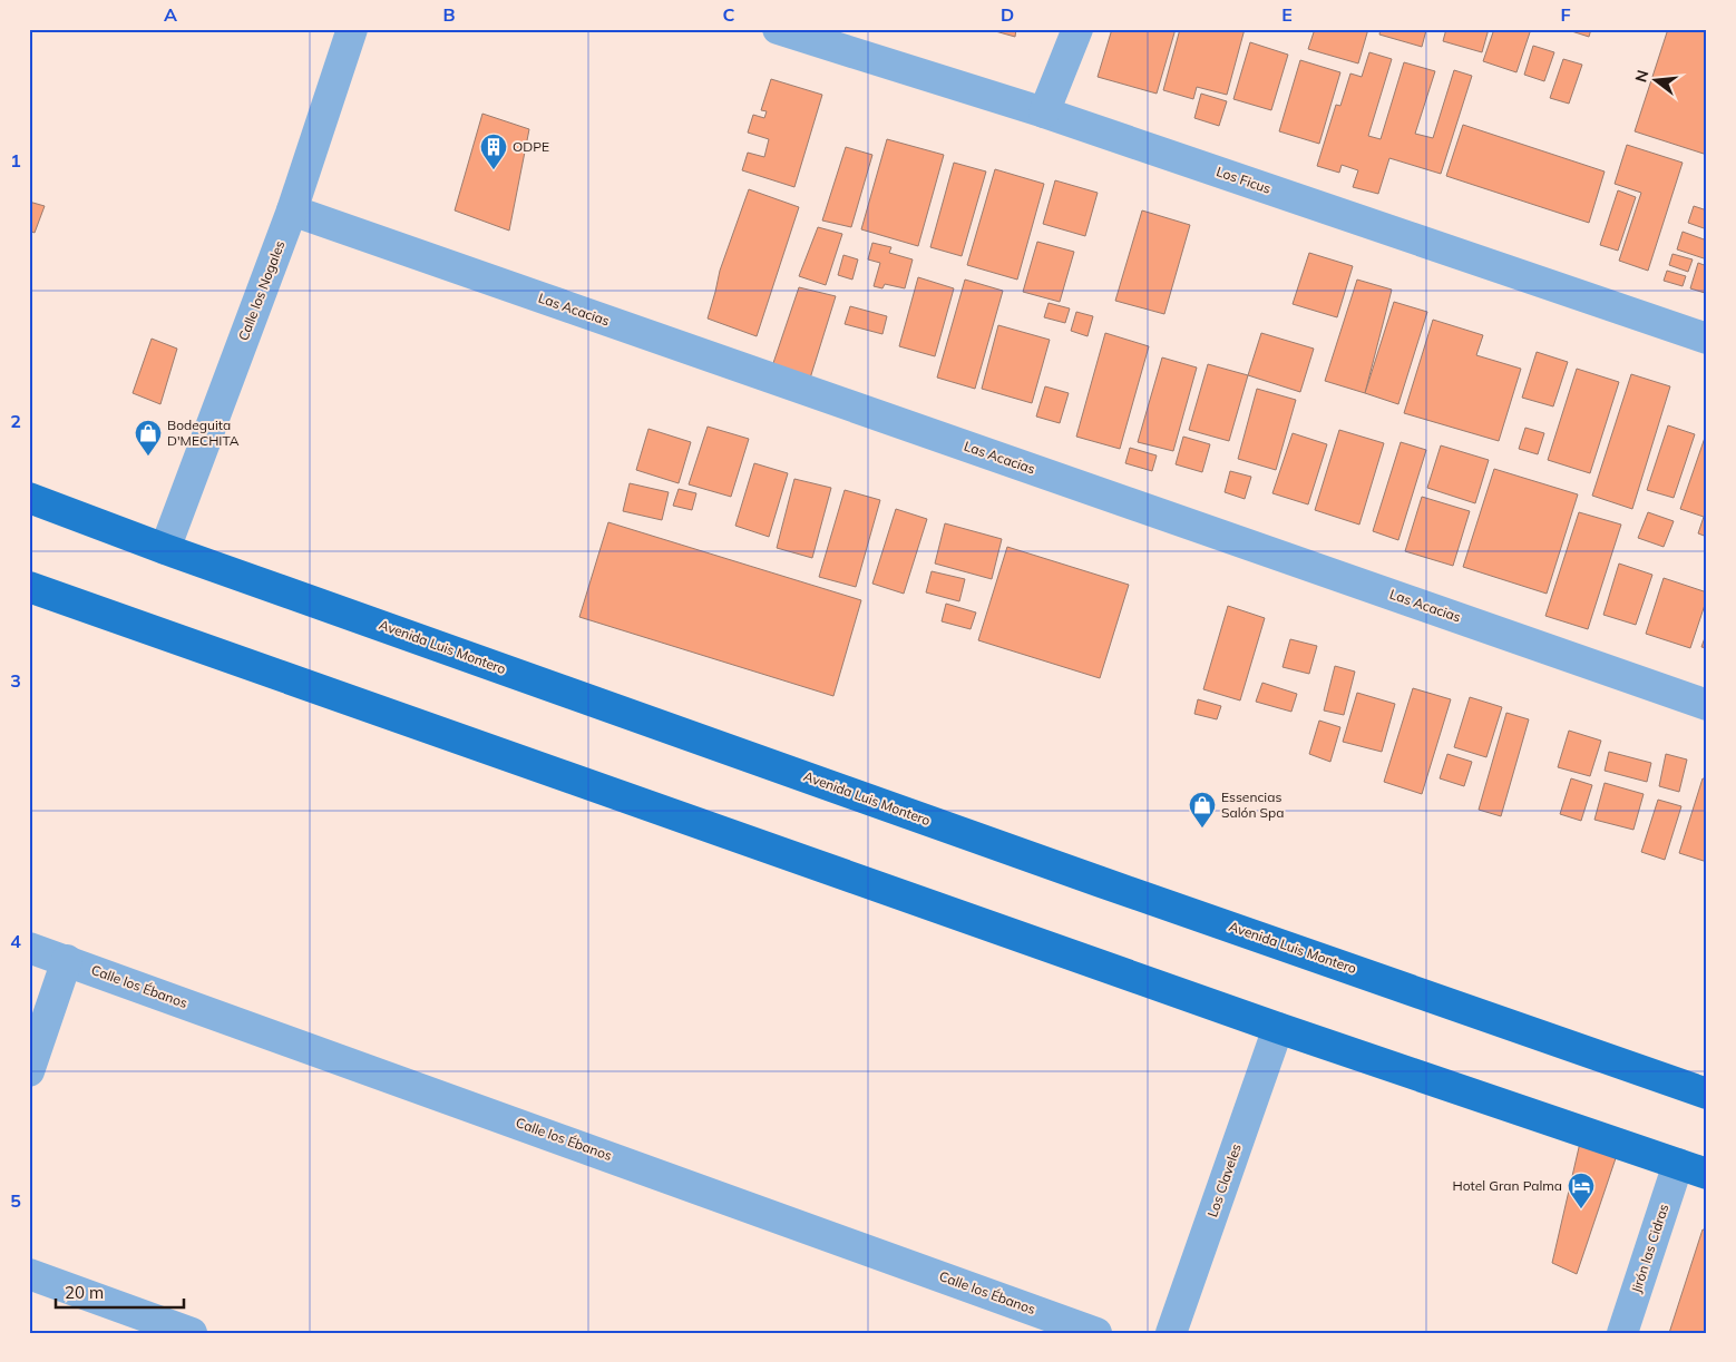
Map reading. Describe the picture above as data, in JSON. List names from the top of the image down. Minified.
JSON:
{"streets":{"main road":["Avenida Luis Montero"],"street":["Los Ficus","Calle los Nogales","Las Acacias","Calle los Ébanos","Los Claveles","Jirón las Cidras"]},"crossings":[["Calle los Nogales","Las Acacias"],["Calle los Nogales","Avenida Luis Montero"]],"places":{"building":["ODPE"],"shop":["Bodeguita D'MECHITA","Essencias Salón Spa"],"hotel":["Hotel Gran Palma"]},"scale_bar":"20 m","north":"left","grid":{"columns":["A","B","C","D","E","F"],"rows":["1","2","3","4","5"]}}
